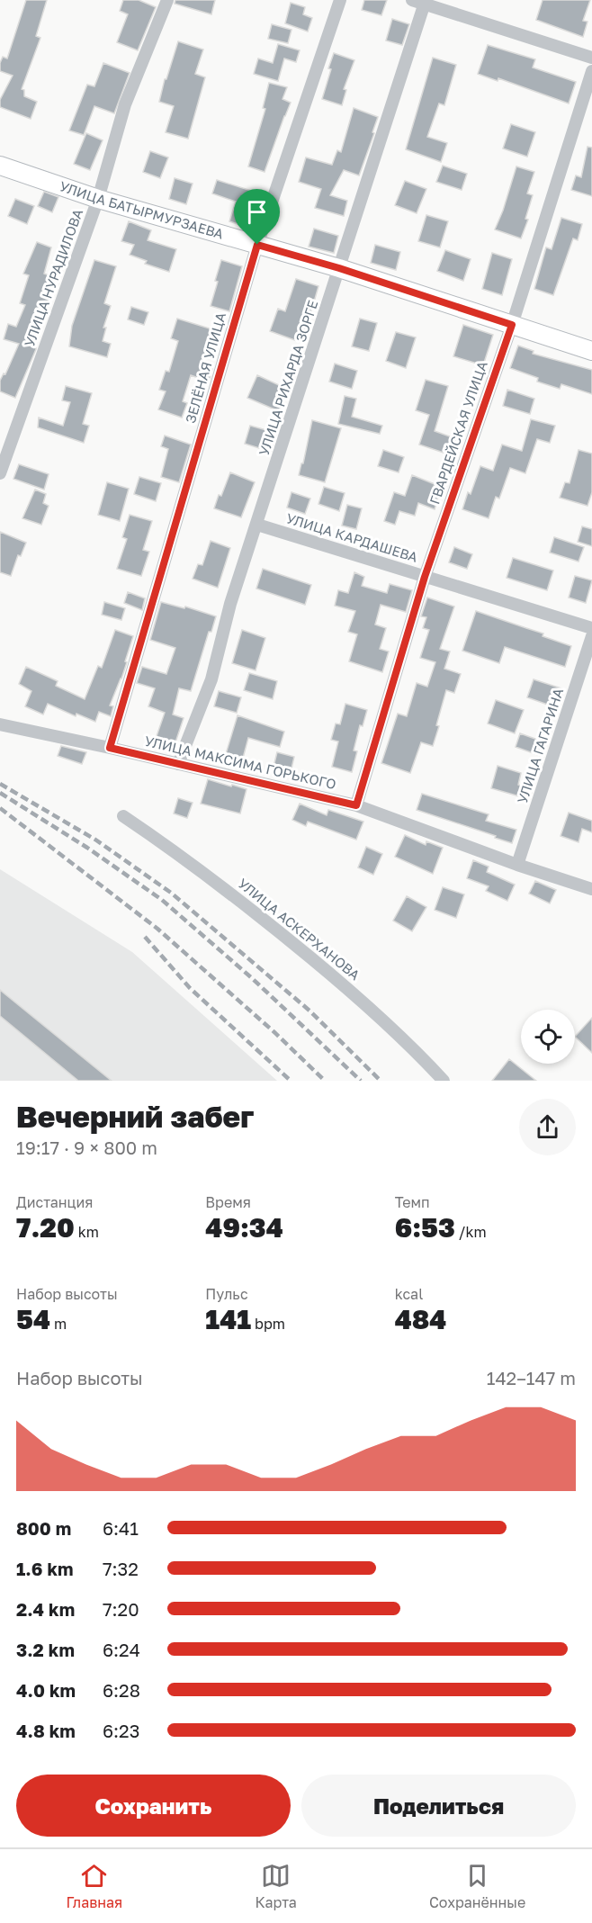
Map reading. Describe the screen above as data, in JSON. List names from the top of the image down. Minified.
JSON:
{"streets":{"street":["УЛИЦА БАТЫРМУРЗАЕВА","УЛИЦА НУРАДИЛОВА","ЗЕЛЁНАЯ УЛИЦА","УЛИЦА РИХАРДА ЗОРГЕ","ГВАРДЕЙСКАЯ УЛИЦА","УЛИЦА КАРДАШЕВА","УЛИЦА ГАГАРИНА","УЛИЦА МАКСИМА ГОРЬКОГО","УЛИЦА АСКЕРХАНОВА"]},"crossings":[["УЛИЦА БАТЫРМУРЗАЕВА","УЛИЦА НУРАДИЛОВА"],["УЛИЦА БАТЫРМУРЗАЕВА","ЗЕЛЁНАЯ УЛИЦА"],["УЛИЦА БАТЫРМУРЗАЕВА","УЛИЦА РИХАРДА ЗОРГЕ"],["УЛИЦА БАТЫРМУРЗАЕВА","ГВАРДЕЙСКАЯ УЛИЦА"],["ЗЕЛЁНАЯ УЛИЦА","УЛИЦА МАКСИМА ГОРЬКОГО"],["УЛИЦА РИХАРДА ЗОРГЕ","УЛИЦА КАРДАШЕВА"],["УЛИЦА РИХАРДА ЗОРГЕ","УЛИЦА МАКСИМА ГОРЬКОГО"],["ГВАРДЕЙСКАЯ УЛИЦА","УЛИЦА КАРДАШЕВА"],["ГВАРДЕЙСКАЯ УЛИЦА","УЛИЦА МАКСИМА ГОРЬКОГО"],["УЛИЦА ГАГАРИНА","УЛИЦА МАКСИМА ГОРЬКОГО"]],"page":{"heading":["Вечерний забег","19:17 · 9 × 800 m"],"stats":[["Дистанция","7.20 km"],["Время","49:34"],["Темп","6:53 /km"],["Набор высоты","54 m"],["Пульс","141 bpm"],["kcal","484"]],"chart":["Набор высоты","142–147 m"],"list":[{"name":"800 m","note":"6:41"},{"name":"1.6 km","note":"7:32"},{"name":"2.4 km","note":"7:20"},{"name":"3.2 km","note":"6:24"},{"name":"4.0 km","note":"6:28"},{"name":"4.8 km","note":"6:23"}],"buttons":["Сохранить","Поделиться"],"tabs":["Главная","Карта","Сохранённые"]}}
